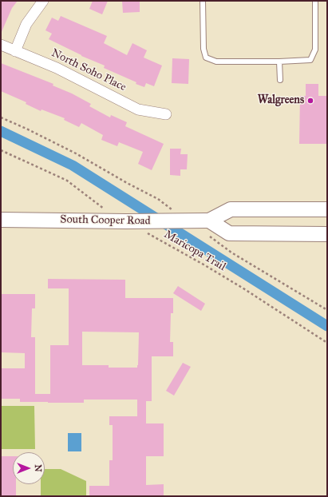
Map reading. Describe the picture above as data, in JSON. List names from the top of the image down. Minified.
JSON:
{"streets":{"main road":["South Cooper Road"],"street":["North Soho Place"],"path":["Maricopa Trail"]},"crossings":[["South Cooper Road","Maricopa Trail"]],"places":["Walgreens"],"north":"right"}
